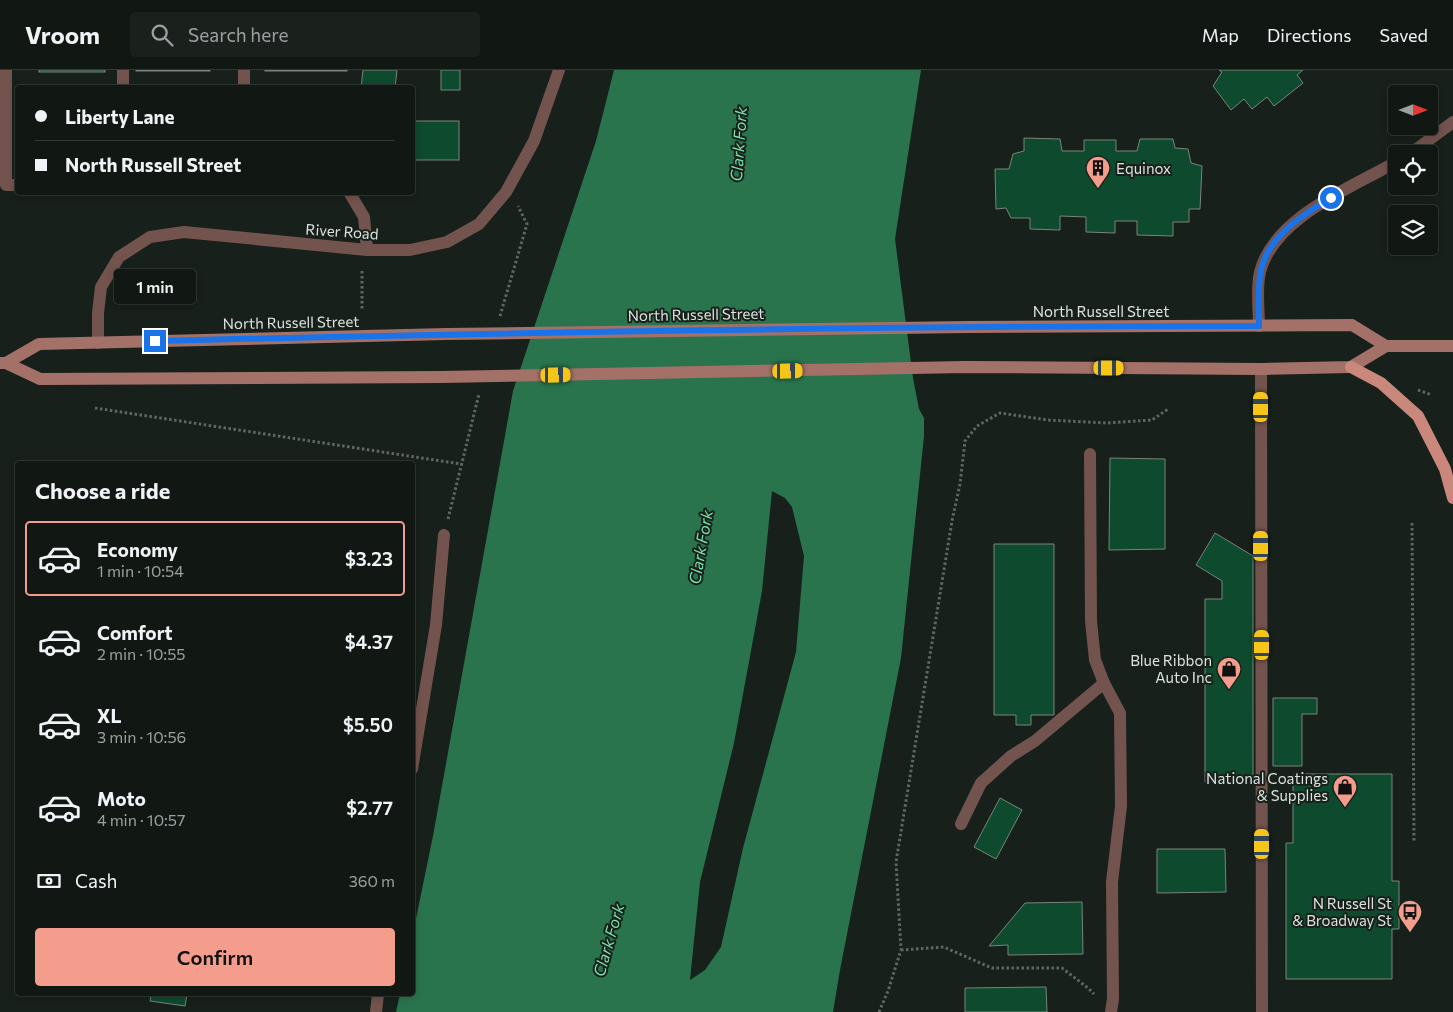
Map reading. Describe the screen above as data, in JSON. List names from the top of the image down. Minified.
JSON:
{"streets":{"main road":["North Russell Street"],"street":["River Road"]},"crossings":[["River Road","North Russell Street"]],"water":["Clark Fork"],"places":{"building":["Equinox"],"shop":["Blue Ribbon Auto Inc","National Coatings & Supplies"],"bus stop":["N Russell St & Broadway St"]},"north":"right","page":{"header":"Vroom","search":"Search here","nav":["Map","Directions","Saved"],"banner":["Liberty Lane","North Russell Street"],"bubble":"1 min","heading":"Choose a ride","list":[{"name":"Economy","note":"1 min · 10:54","value":"$3.23"},{"name":"Comfort","note":"2 min · 10:55","value":"$4.37"},{"name":"XL","note":"3 min · 10:56","value":"$5.50"},{"name":"Moto","note":"4 min · 10:57","value":"$2.77"}],"pay":["Cash","360 m"],"buttons":"Confirm"}}
